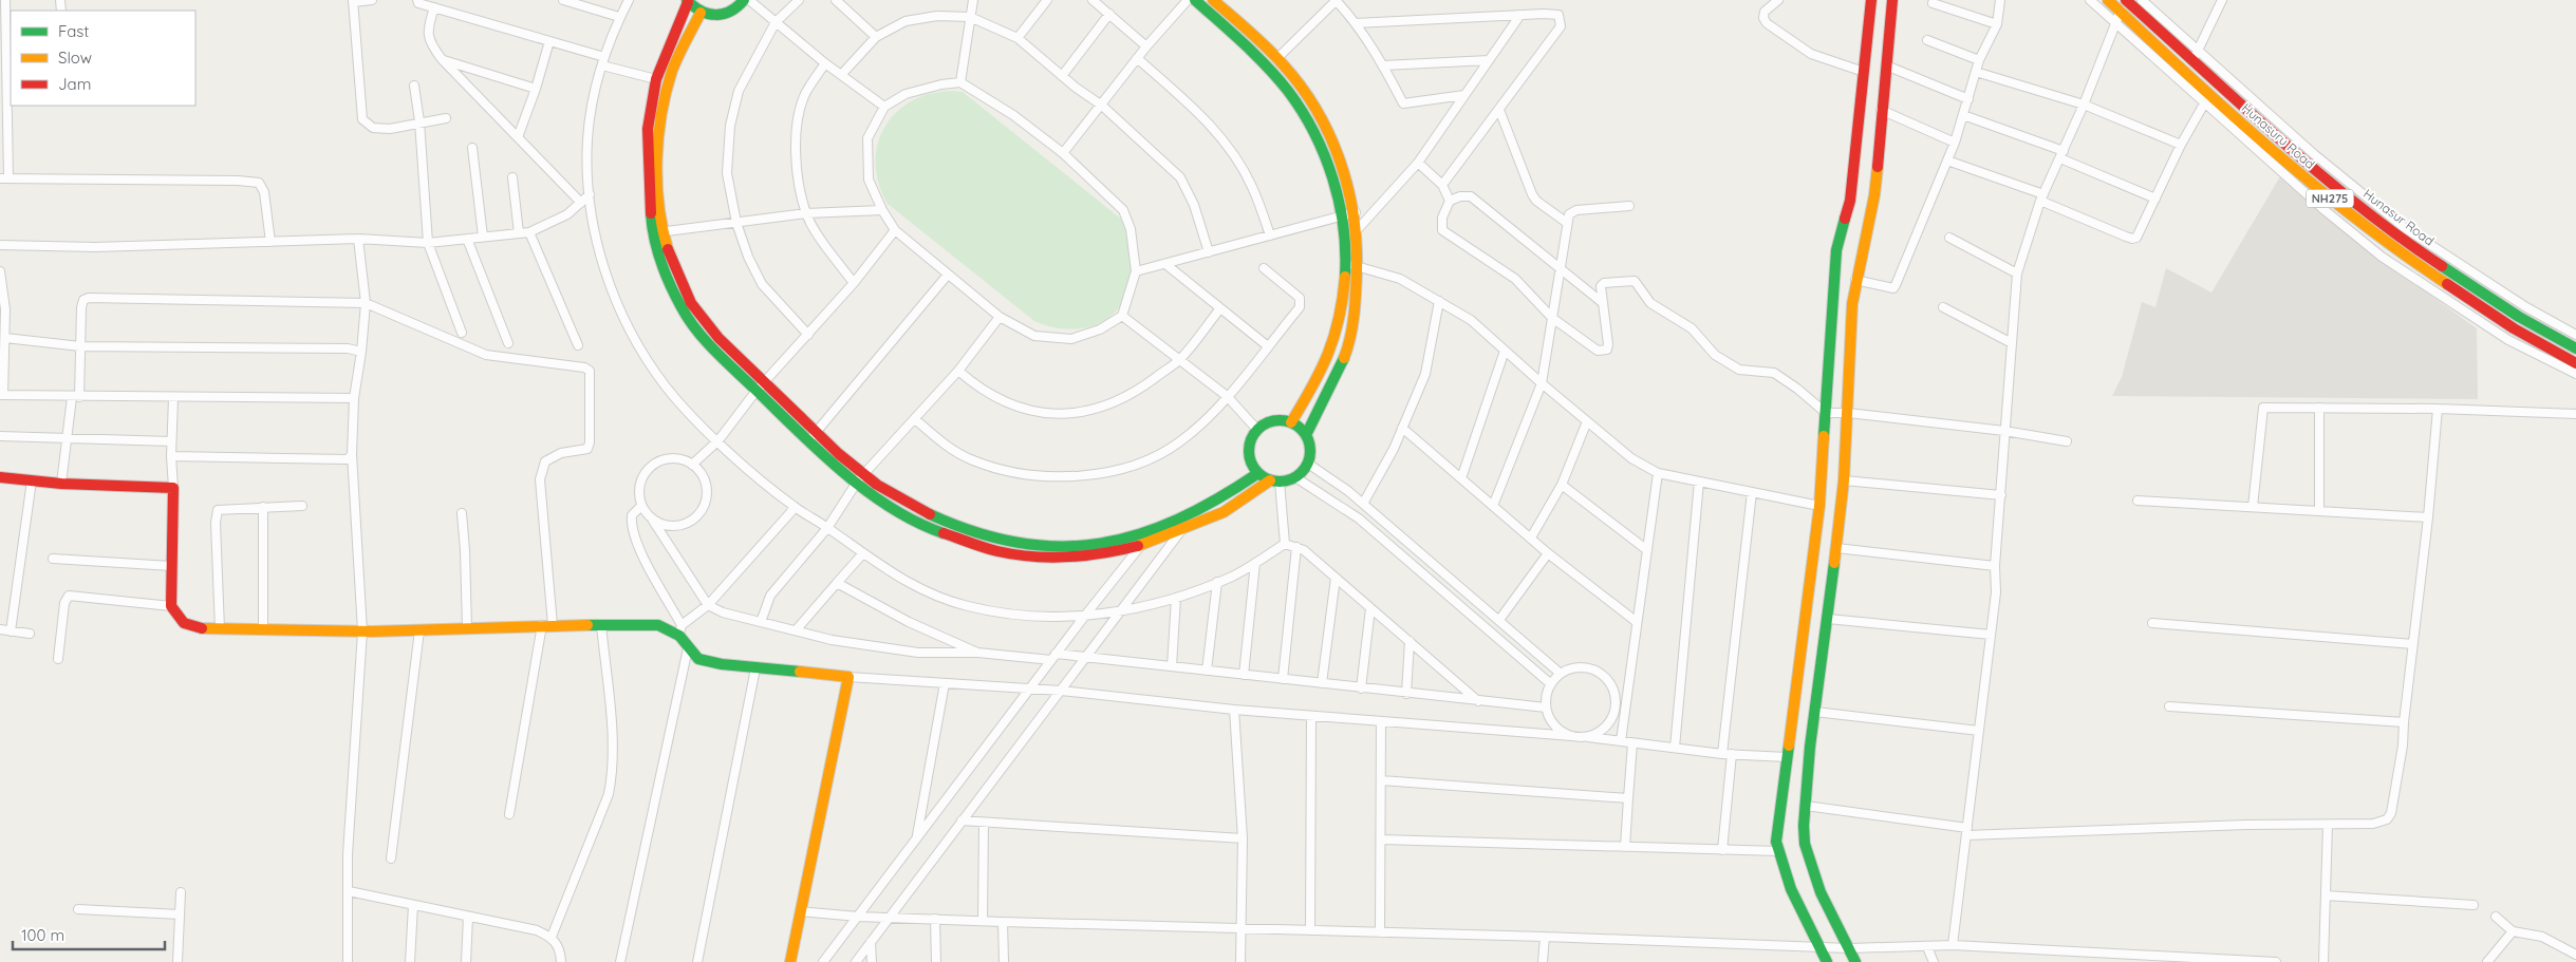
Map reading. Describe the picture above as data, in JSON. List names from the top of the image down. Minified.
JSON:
{"streets":{"main road":["Hunasuru Road","NH275","Hunasur Road"]},"legend":["Fast","Slow","Jam"],"scale_bar":"100 m"}
